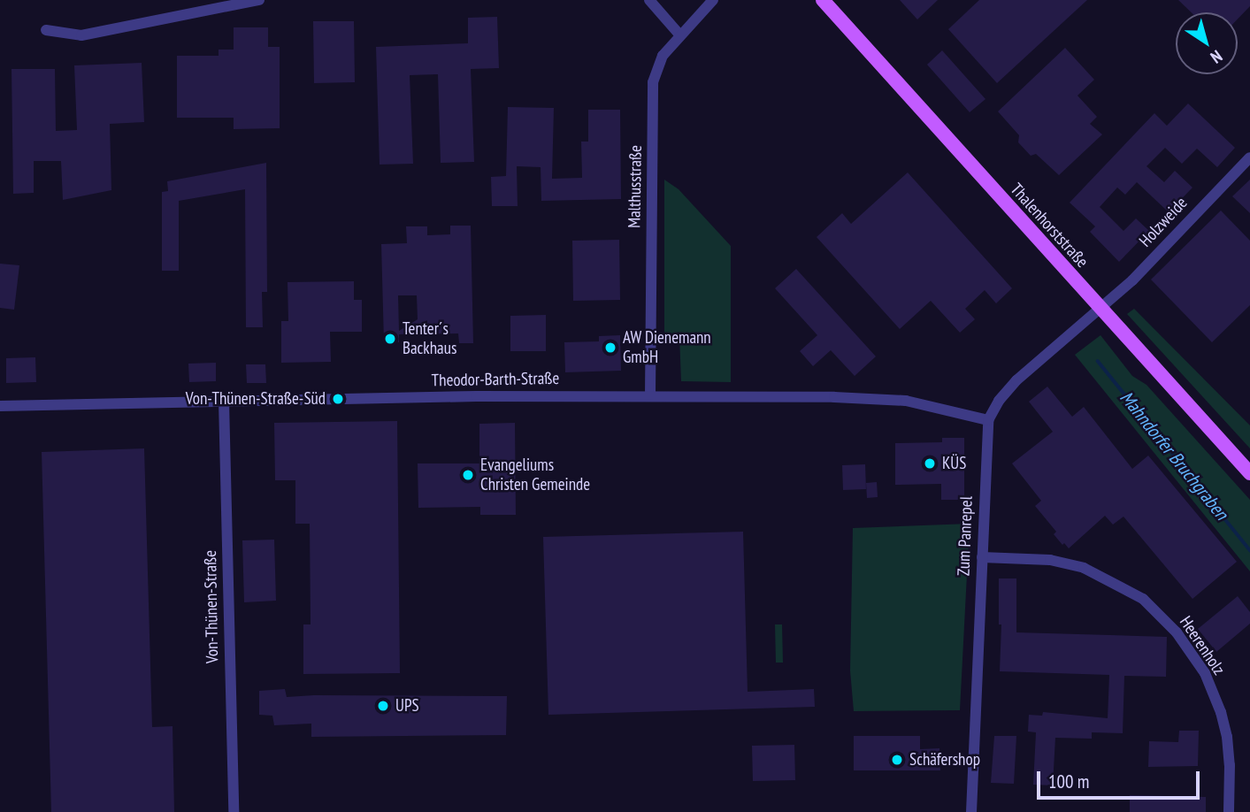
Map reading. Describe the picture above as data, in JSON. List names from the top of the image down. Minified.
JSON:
{"streets":{"main road":["Thalenhorststraße"],"street":["Malthusstraße","Holzweide","Theodor-Barth-Straße","Zum Panrepel","Von-Thünen-Straße","Heerenholz"]},"crossings":[["Malthusstraße","Theodor-Barth-Straße"],["Holzweide","Thalenhorststraße"],["Holzweide","Zum Panrepel"],["Thalenhorststraße","Zum Panrepel"],["Theodor-Barth-Straße","Zum Panrepel"],["Theodor-Barth-Straße","Von-Thünen-Straße"],["Zum Panrepel","Heerenholz"]],"water":["Mahndorfer Bruchgraben"],"places":["Tenter´s Backhaus","AW Dienemann GmbH","Von-Thünen-Straße-Süd","KÜS","Evangeliums Christen Gemeinde","UPS","Schäfershop"],"scale_bar":"100 m","north":"bottom right"}
